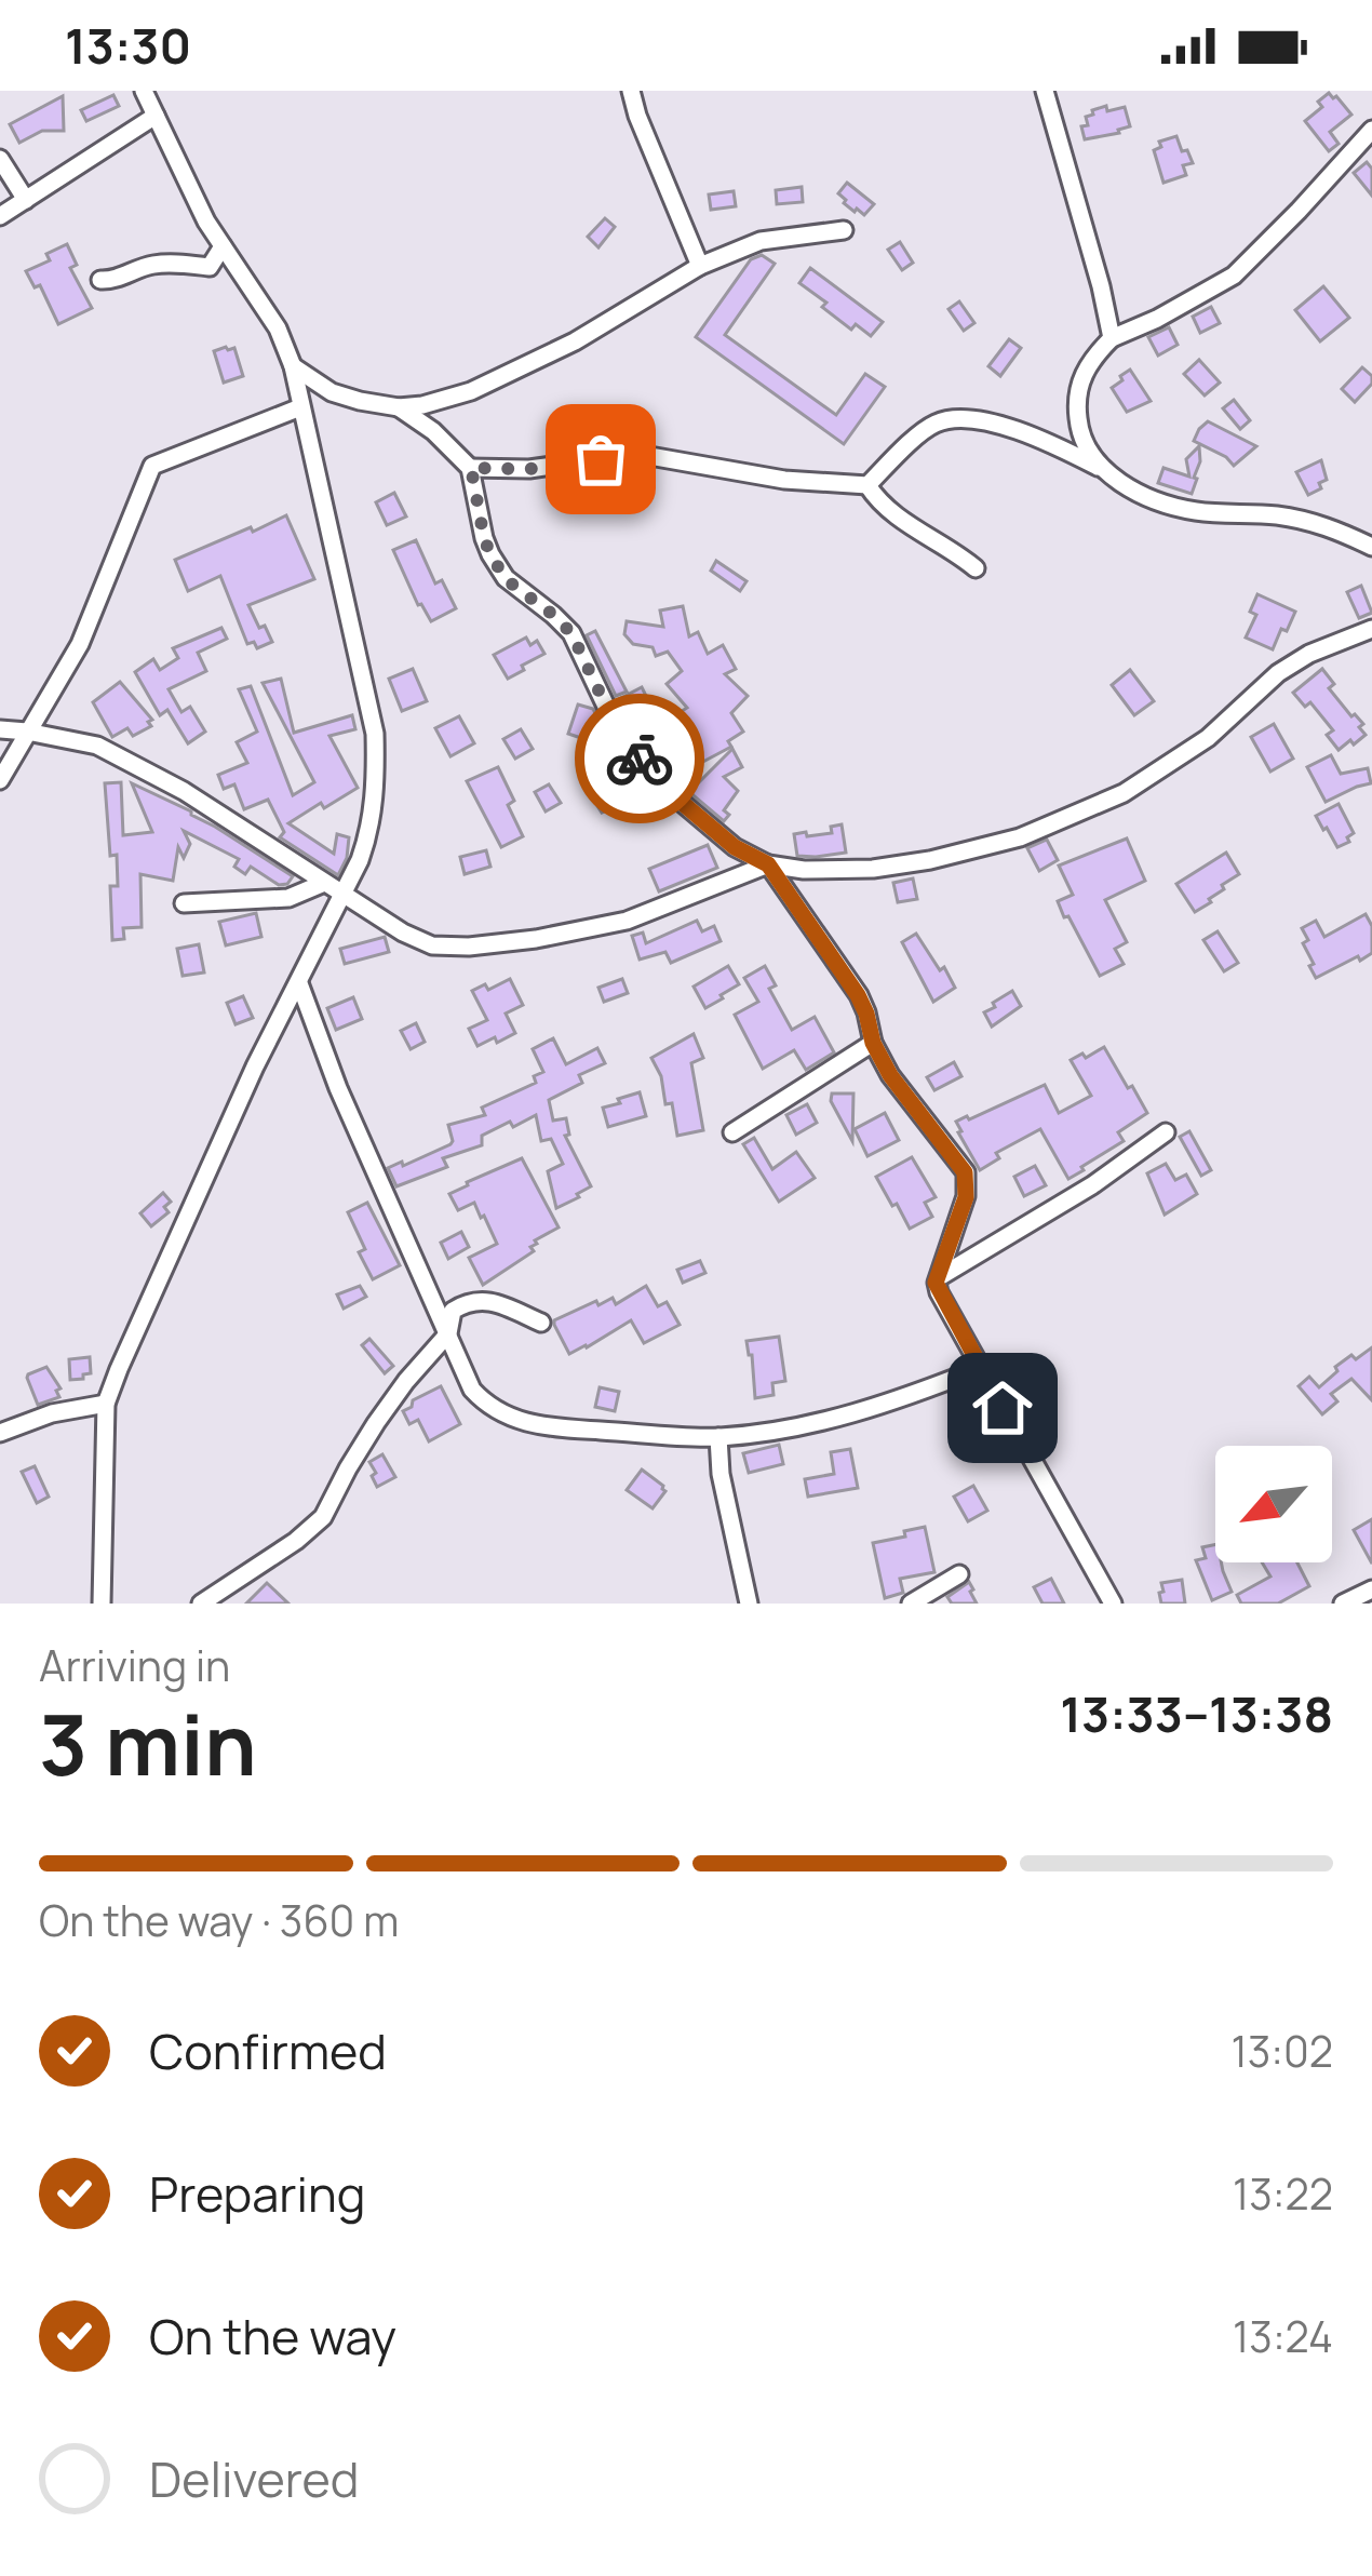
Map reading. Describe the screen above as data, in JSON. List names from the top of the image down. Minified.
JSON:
{"north":"bottom left","page":{"status":"13:30","heading":["3 min","Arriving in","13:33–13:38"],"bar":"On the way · 360 m","list":[["Confirmed","13:02"],["Preparing","13:22"],["On the way","13:24"],"Delivered"]}}
